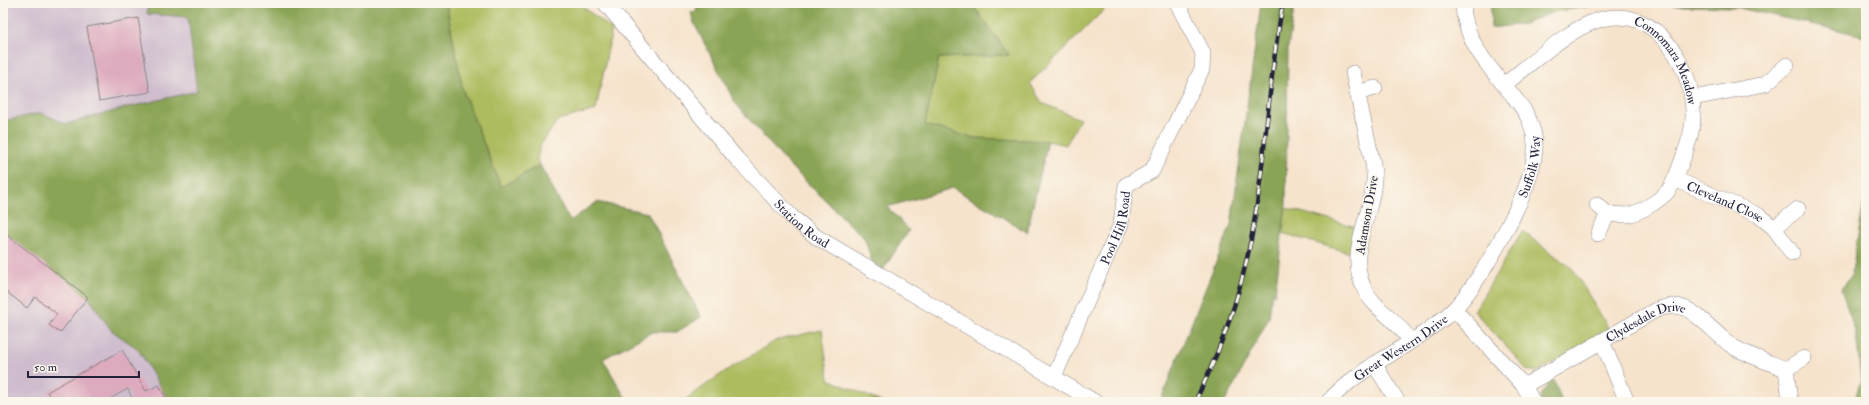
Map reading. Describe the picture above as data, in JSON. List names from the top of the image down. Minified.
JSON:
{"streets":{"street":["Connomara Meadow","Suffolk Way","Cleveland Close","Adamson Drive","Station Road","Pool Hill Road","Clydesdale Drive","Great Western Drive"]},"crossings":[["Connomara Meadow","Suffolk Way"],["Connomara Meadow","Cleveland Close"],["Suffolk Way","Great Western Drive"],["Adamson Drive","Great Western Drive"],["Station Road","Pool Hill Road"]],"scale_bar":"50 m"}
